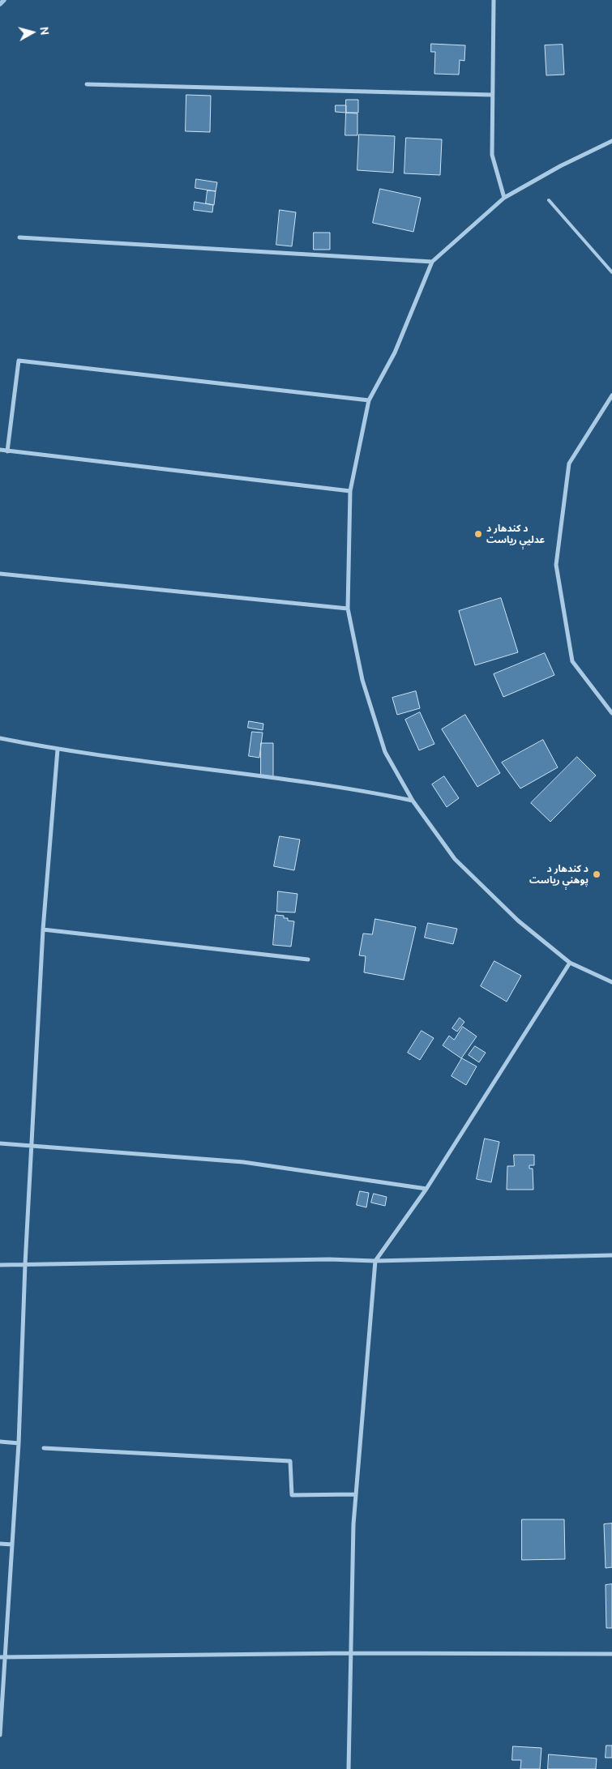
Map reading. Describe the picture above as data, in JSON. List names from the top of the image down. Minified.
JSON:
{"places":["د کندهار د عدلیې رياست","د کندهار د پوهنې رياست"],"north":"right"}
